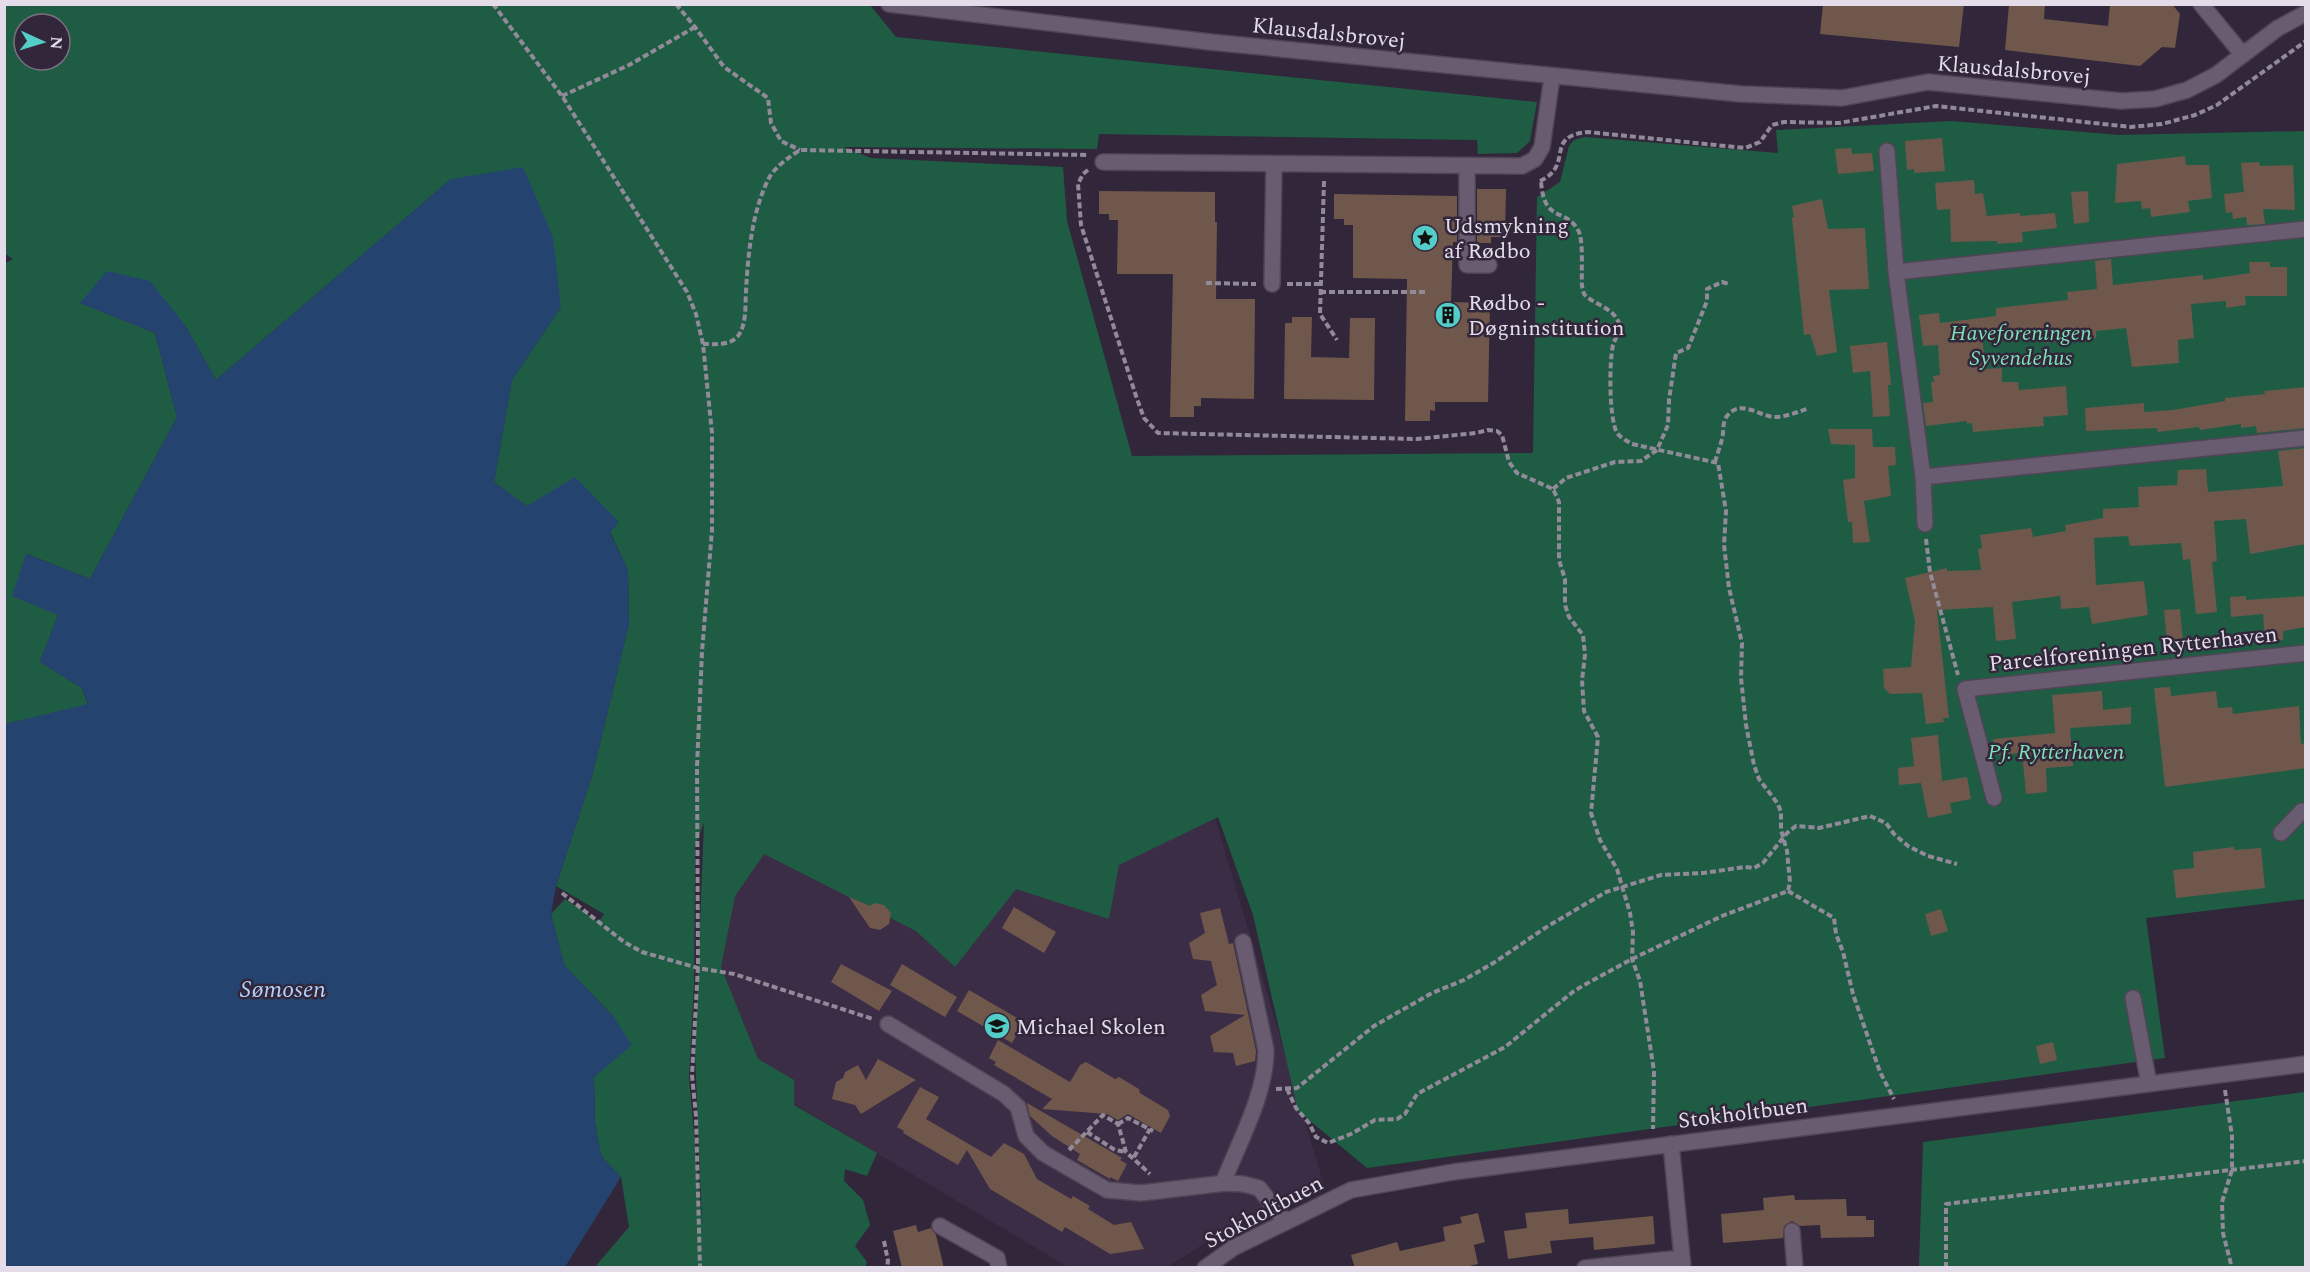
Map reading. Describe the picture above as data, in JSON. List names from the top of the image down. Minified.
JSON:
{"streets":{"street":["Klausdalsbrovej","Parcelforeningen Rytterhaven","Stokholtbuen"]},"water":["Sømosen"],"parks":["Haveforeningen Syvendehus","Pf. Rytterhaven"],"places":{"place":["Udsmykning af Rødbo"],"building":["Rødbo - Døgninstitution"],"school or university":["Michael Skolen"]},"north":"right"}
